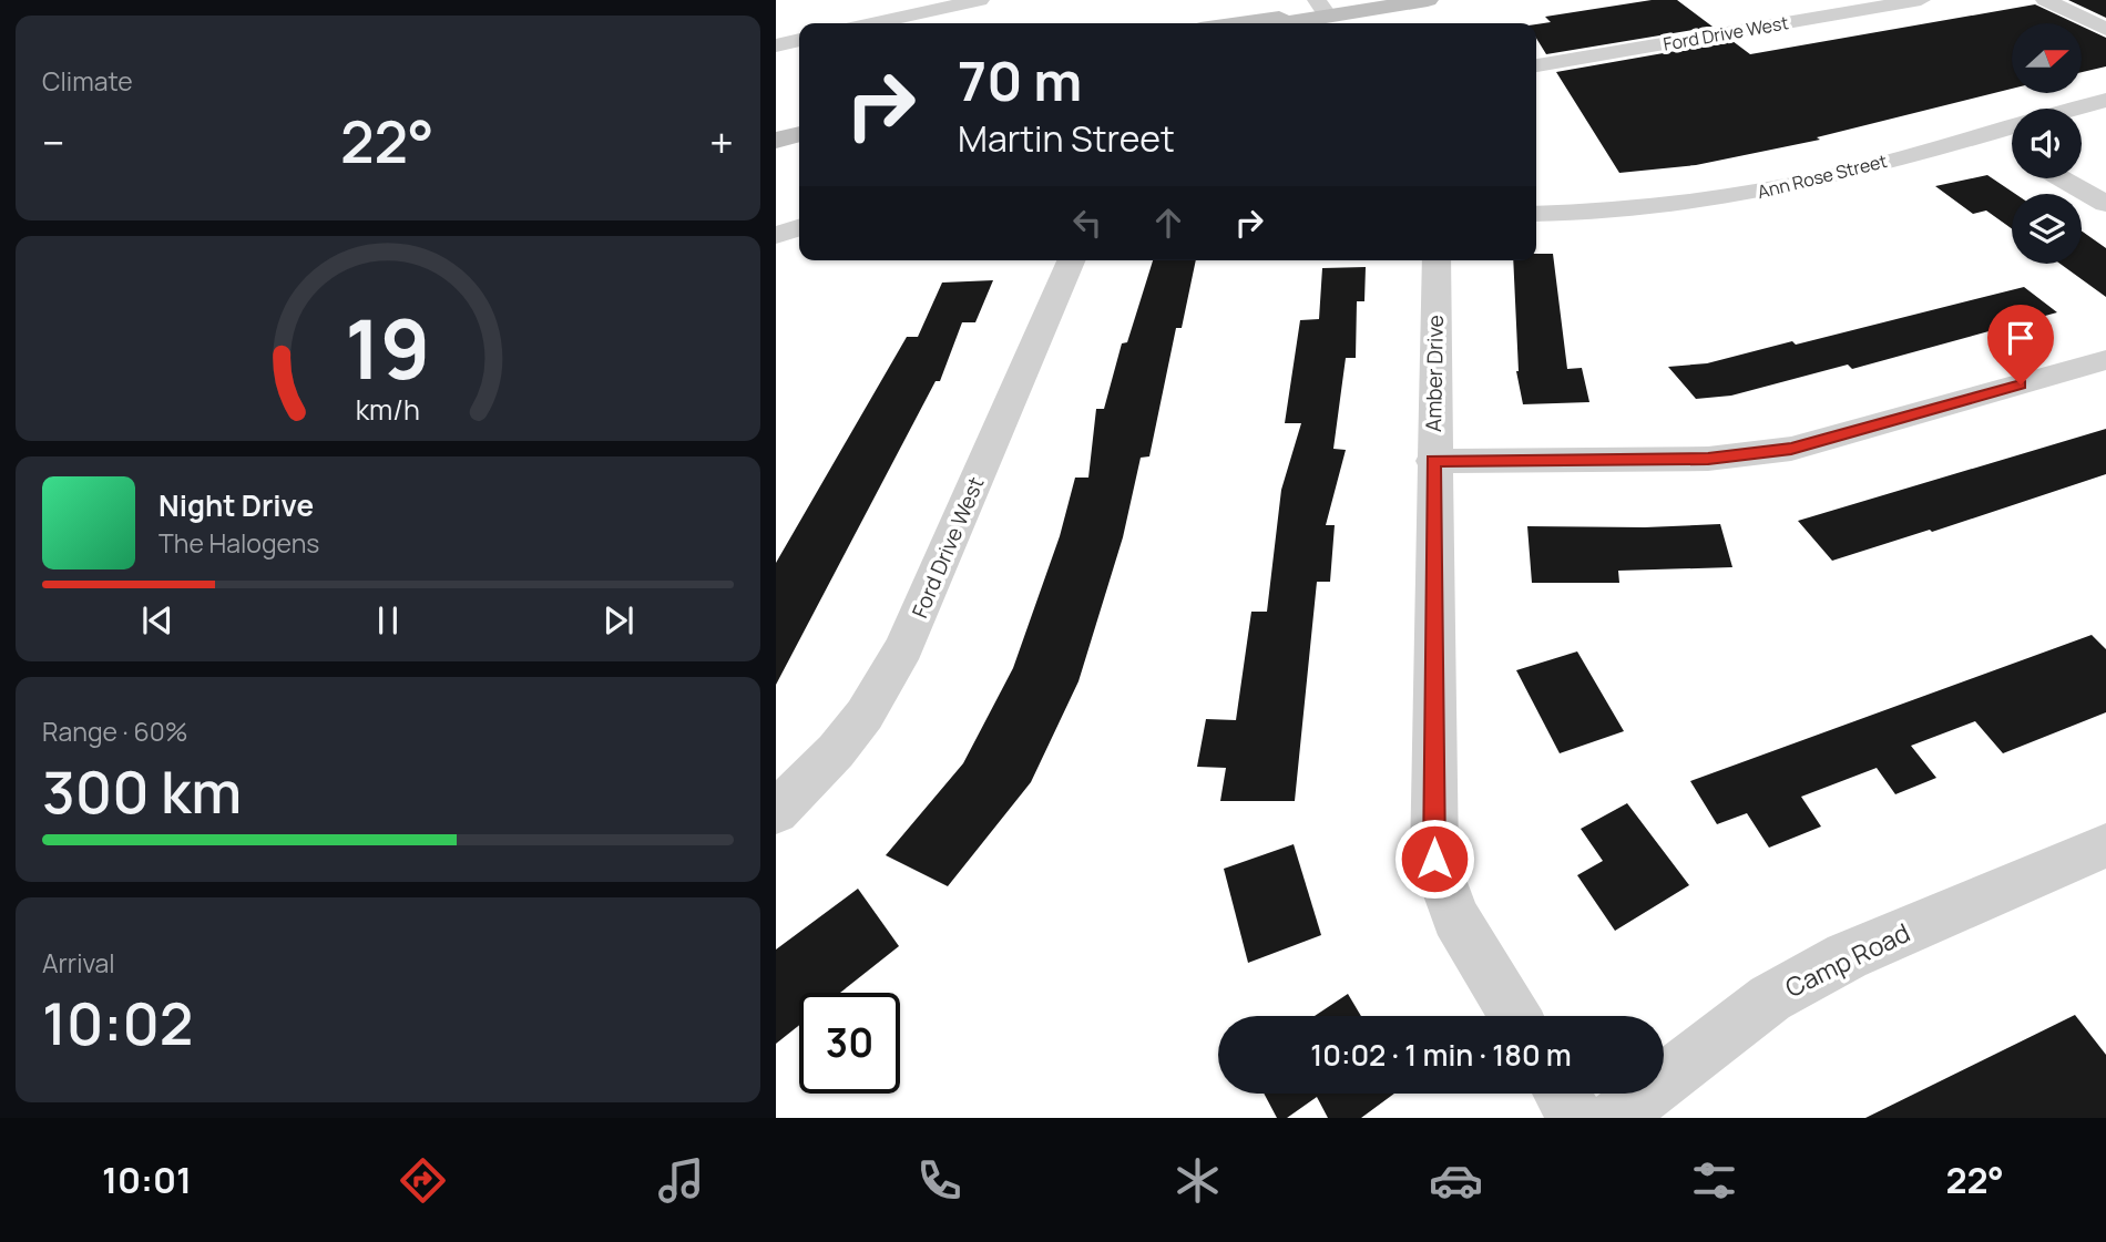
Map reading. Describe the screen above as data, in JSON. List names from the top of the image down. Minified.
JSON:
{"streets":{"street":["Ford Drive West","Ann Rose Street","Amber Drive","Camp Road"]},"north":"right","page":{"tile":["Climate",["Range · 60%","300 km"],["Arrival","10:02"]],"turn":["70 m","Martin Street"],"heat":["−","22°","+"],"song":["Night Drive","The Halogens"],"limit":"30","trip":"10:02 · 1 min · 180 m","tabs":["10:01","22°"],"gauge":["19","km/h"]}}
